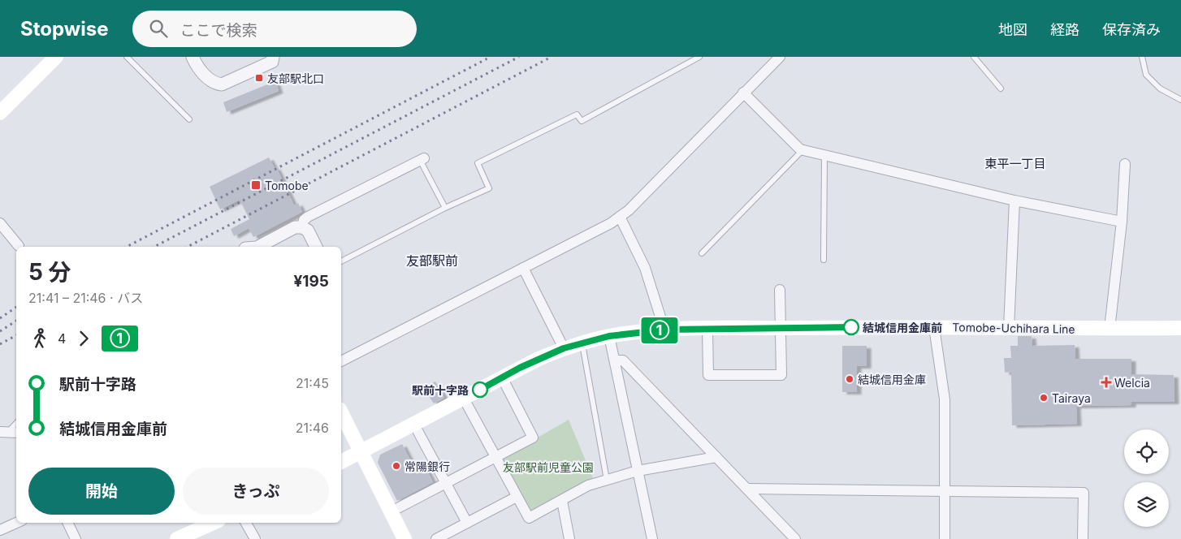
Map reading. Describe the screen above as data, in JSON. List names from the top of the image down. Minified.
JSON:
{"streets":{"main road":["Tomobe-Uchihara Line"]},"districts":["東平一丁目","友部駅前"],"parks":["友部駅前児童公園"],"places":{"transit":["友部駅北口","Tomobe"],"other":["結城信用金庫前","結城信用金庫","駅前十字路","Tairaya","常陽銀行"],"health":["Welcia"]},"lines":["bus line ①"],"page":{"header":"Stopwise","search":"ここで検索","nav":["地図","経路","保存済み"],"on_map":"①","heading":["5 分","21:41 – 21:46 · バス","¥195"],"legs":["4","①"],"list":[{"name":"駅前十字路","value":"21:45"},{"name":"結城信用金庫前","value":"21:46"}],"buttons":["開始","きっぷ"]}}
